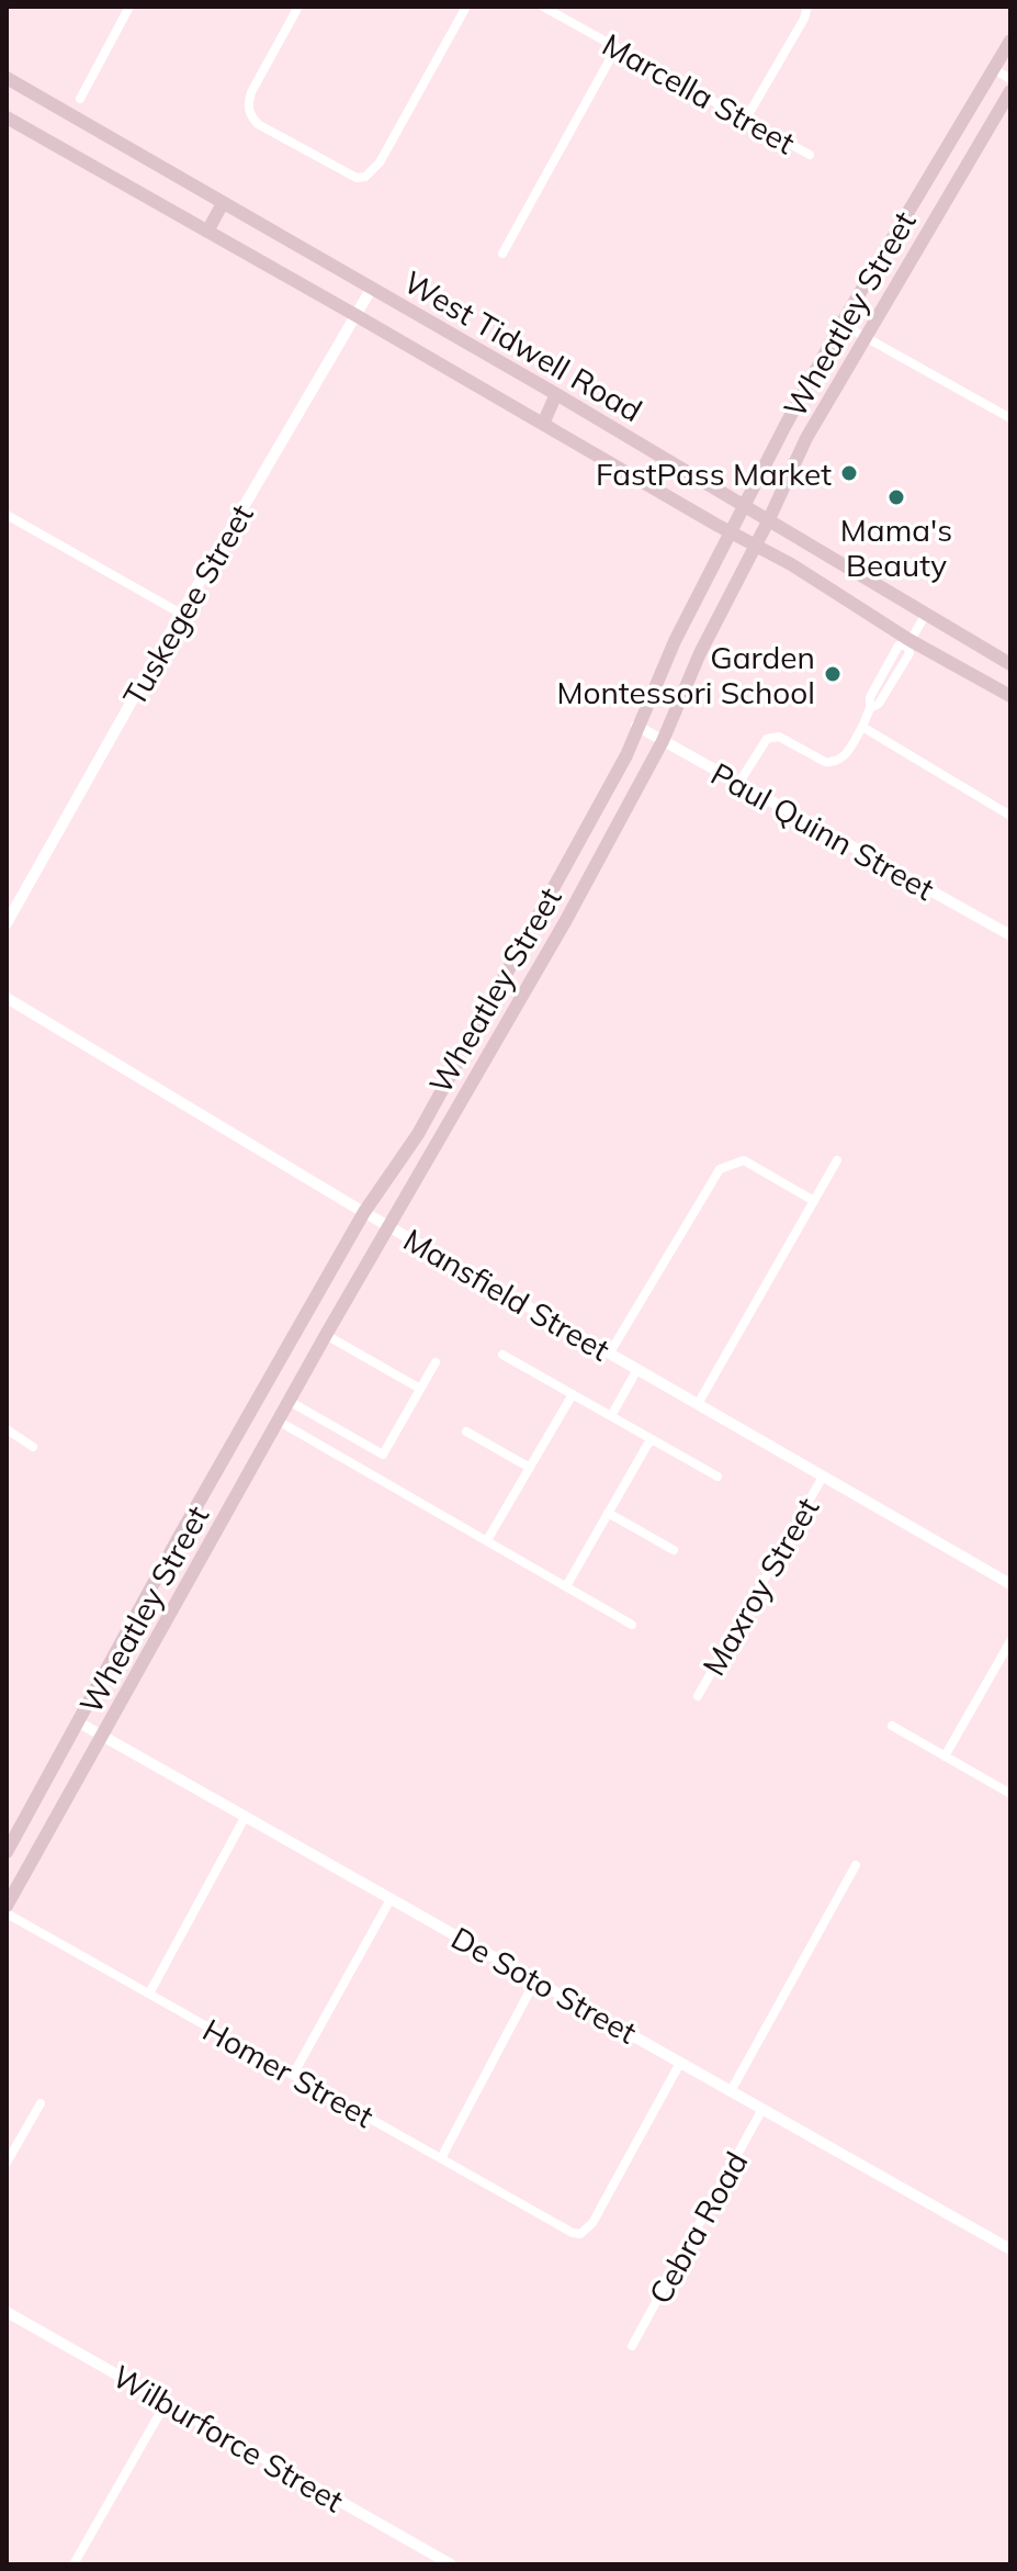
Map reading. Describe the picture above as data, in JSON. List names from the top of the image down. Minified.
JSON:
{"streets":{"main road":["Wheatley Street","West Tidwell Road"],"street":["Marcella Street","Tuskegee Street","Paul Quinn Street","Mansfield Street","Maxroy Street","De Soto Street","Homer Street","Cebra Road","Wilburforce Street"]},"crossings":[["Wheatley Street","West Tidwell Road"],["Wheatley Street","Paul Quinn Street"],["Wheatley Street","Mansfield Street"],["Wheatley Street","De Soto Street"],["West Tidwell Road","Tuskegee Street"],["Mansfield Street","Maxroy Street"],["De Soto Street","Homer Street"],["De Soto Street","Cebra Road"]],"places":["FastPass Market","Mama's Beauty","Garden Montessori School"]}
